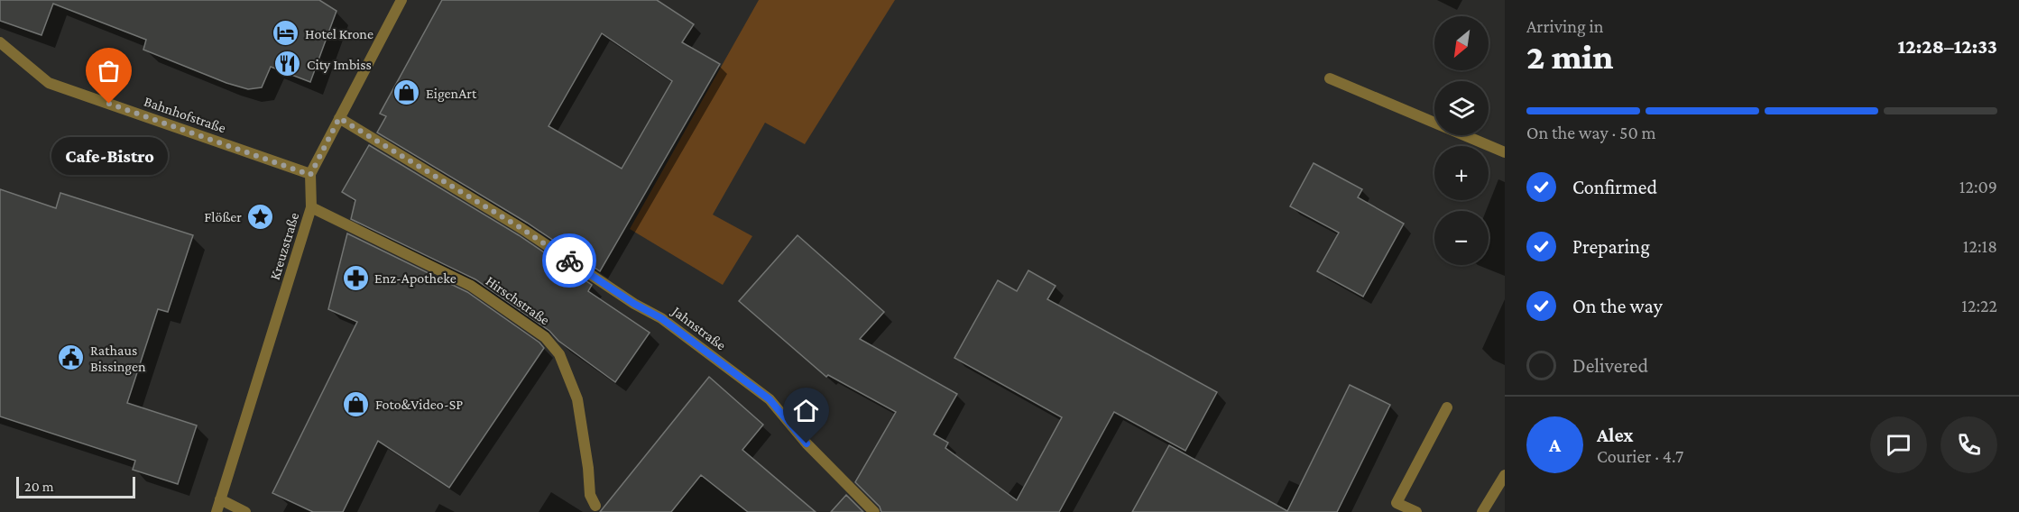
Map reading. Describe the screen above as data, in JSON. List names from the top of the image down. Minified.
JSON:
{"streets":{"street":["Bahnhofstraße","Kreuzstraße","Hirschstraße","Jahnstraße"]},"crossings":[["Bahnhofstraße","Kreuzstraße"],["Kreuzstraße","Hirschstraße"],["Kreuzstraße","Jahnstraße"]],"places":{"hotel":["Hotel Krone"],"restaurant":["City Imbiss"],"shop":["EigenArt","Foto&Video-SP"],"other":["Cafe-Bistro"],"place":["Flößer"],"pharmacy":["Enz-Apotheke"],"public building":["Rathaus Bissingen"]},"scale_bar":"20 m","north":"bottom left","page":{"heading":["2 min","Arriving in","12:28–12:33"],"panel":["Alex","Courier · 4.7"],"map_buttons":["+","−"],"bar":"On the way · 50 m","bubble":"Cafe-Bistro","list":[["Confirmed","12:09"],["Preparing","12:18"],["On the way","12:22"],"Delivered"],"round":"A","scale":"20 m"}}
